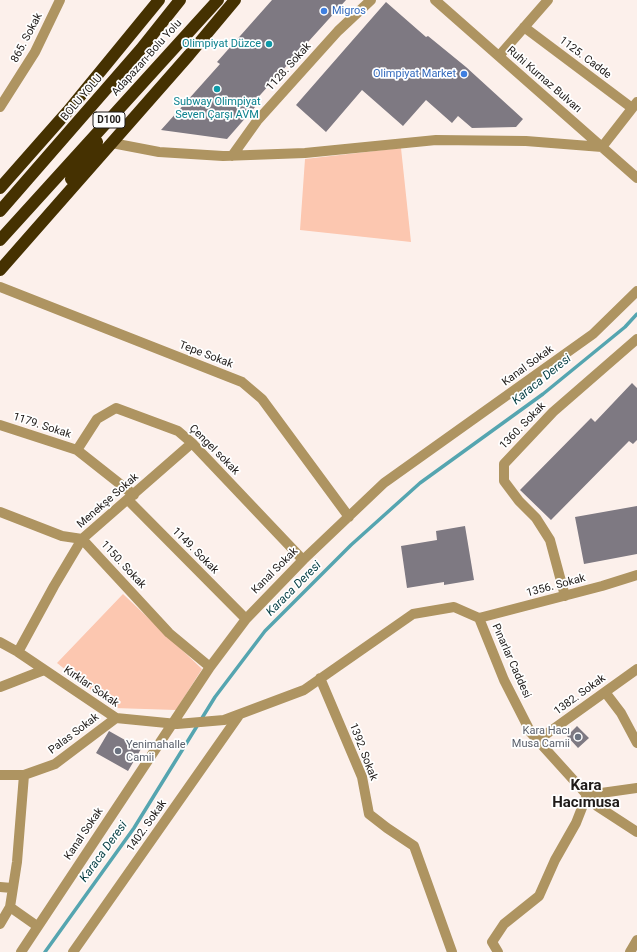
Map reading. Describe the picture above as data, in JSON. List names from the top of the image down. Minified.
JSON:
{"streets":{"highway":["Adapazarı-Bolu Yolu","BOLU YOLU","D100"],"street":["865. Sokak","1125. Cadde","1128. Sokak","Ruhi Kurnaz Bulvarı","Tepe Sokak","Kanal Sokak","1179. Sokak","1360. Sokak","Çengel sokak","Menekşe Sokak","1149. Sokak","1150. Sokak","1356. Sokak","Pınarlar Caddesi","Kırklar Sokak","1382. Sokak","Palas Sokak","1392. Sokak","1402. Sokak"]},"crossings":[["Tepe Sokak","Kanal Sokak"],["Kanal Sokak","Çengel sokak"],["Kanal Sokak","1149. Sokak"],["Kanal Sokak","1150. Sokak"],["Kanal Sokak","Kırklar Sokak"],["1179. Sokak","Çengel sokak"],["1360. Sokak","1356. Sokak"],["Çengel sokak","Menekşe Sokak"],["Menekşe Sokak","1149. Sokak"],["Menekşe Sokak","1150. Sokak"],["Menekşe Sokak","Kırklar Sokak"],["1356. Sokak","Pınarlar Caddesi"],["Pınarlar Caddesi","Kırklar Sokak"],["Pınarlar Caddesi","1382. Sokak"],["Pınarlar Caddesi","1392. Sokak"],["Pınarlar Caddesi","1402. Sokak"],["Kırklar Sokak","Palas Sokak"]],"districts":["Kara Hacımusa"],"water":["Karaca Deresi"],"places":["Migros","Olimpiyat Düzce","Olimpiyat Market","Subway Olimpiyat Seven Çarşı AVM","Kara Hacı Musa Camii","Yenimahalle Camii"]}
